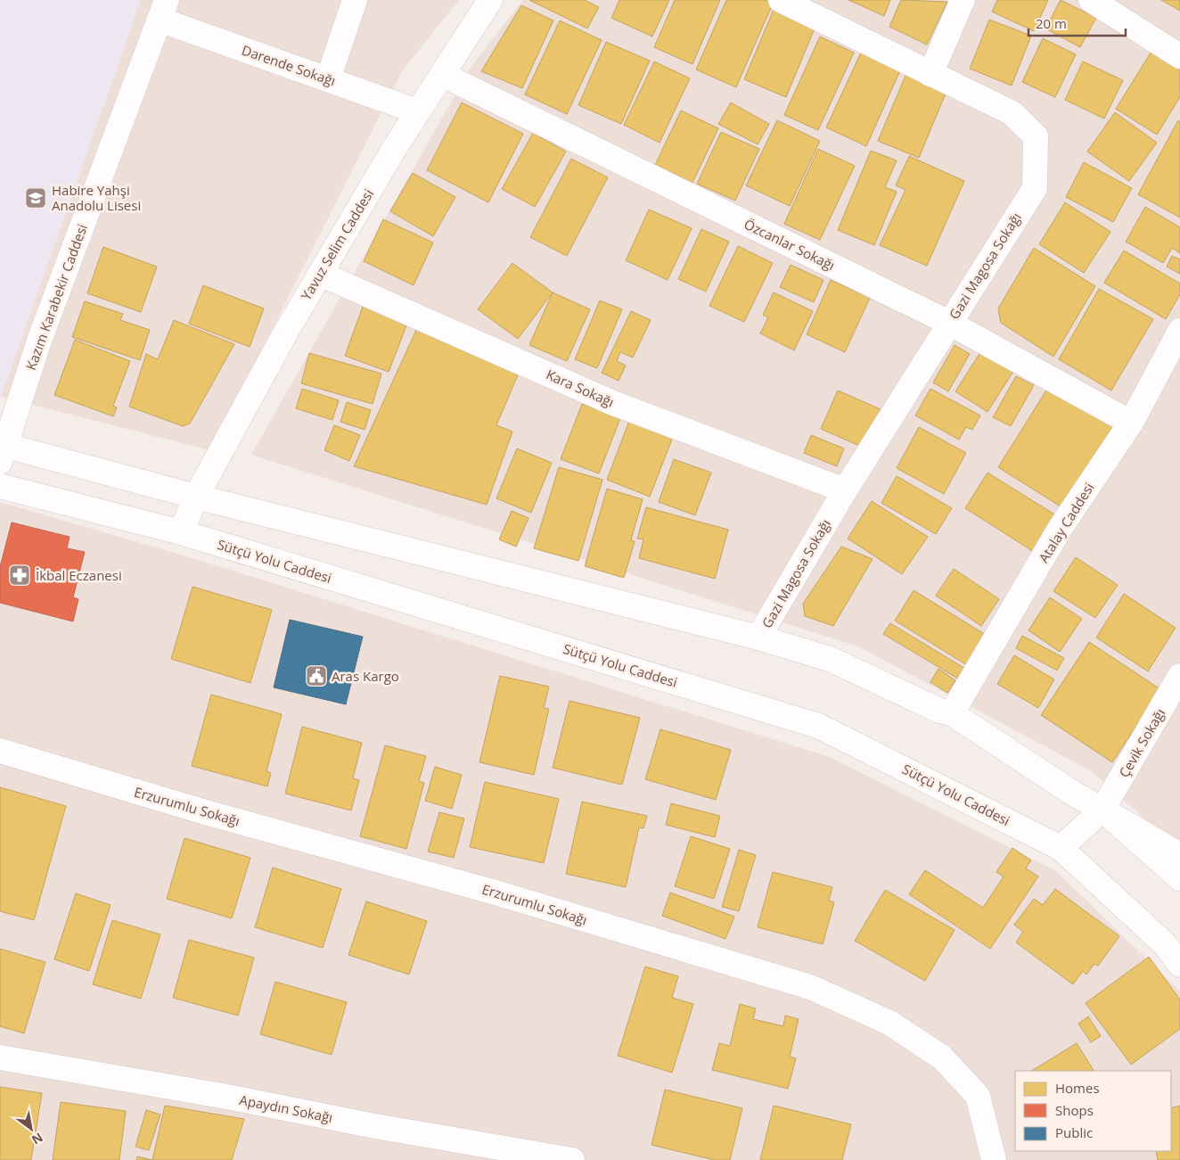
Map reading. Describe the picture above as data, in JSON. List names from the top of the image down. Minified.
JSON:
{"streets":{"street":["Darende Sokağı","Yavuz Selim Caddesi","Özcanlar Sokağı","Gazi Magosa Sokağı","Kazım Karabekir Caddesi","Kara Sokağı","Atalay Caddesi","Sütçü Yolu Caddesi","Çevik Sokağı","Erzurumlu Sokağı","Apaydın Sokağı"]},"crossings":[["Darende Sokağı","Yavuz Selim Caddesi"],["Darende Sokağı","Kazım Karabekir Caddesi"],["Yavuz Selim Caddesi","Özcanlar Sokağı"],["Yavuz Selim Caddesi","Kara Sokağı"],["Yavuz Selim Caddesi","Sütçü Yolu Caddesi"],["Özcanlar Sokağı","Gazi Magosa Sokağı"],["Özcanlar Sokağı","Atalay Caddesi"],["Gazi Magosa Sokağı","Kara Sokağı"],["Sütçü Yolu Caddesi","Çevik Sokağı"]],"places":{"school or university":["Habire Yahşi Anadolu Lisesi"],"pharmacy":["İkbal Eczanesi"],"public building":["Aras Kargo"]},"legend":["Homes","Shops","Public"],"scale_bar":"20 m","north":"bottom right"}
